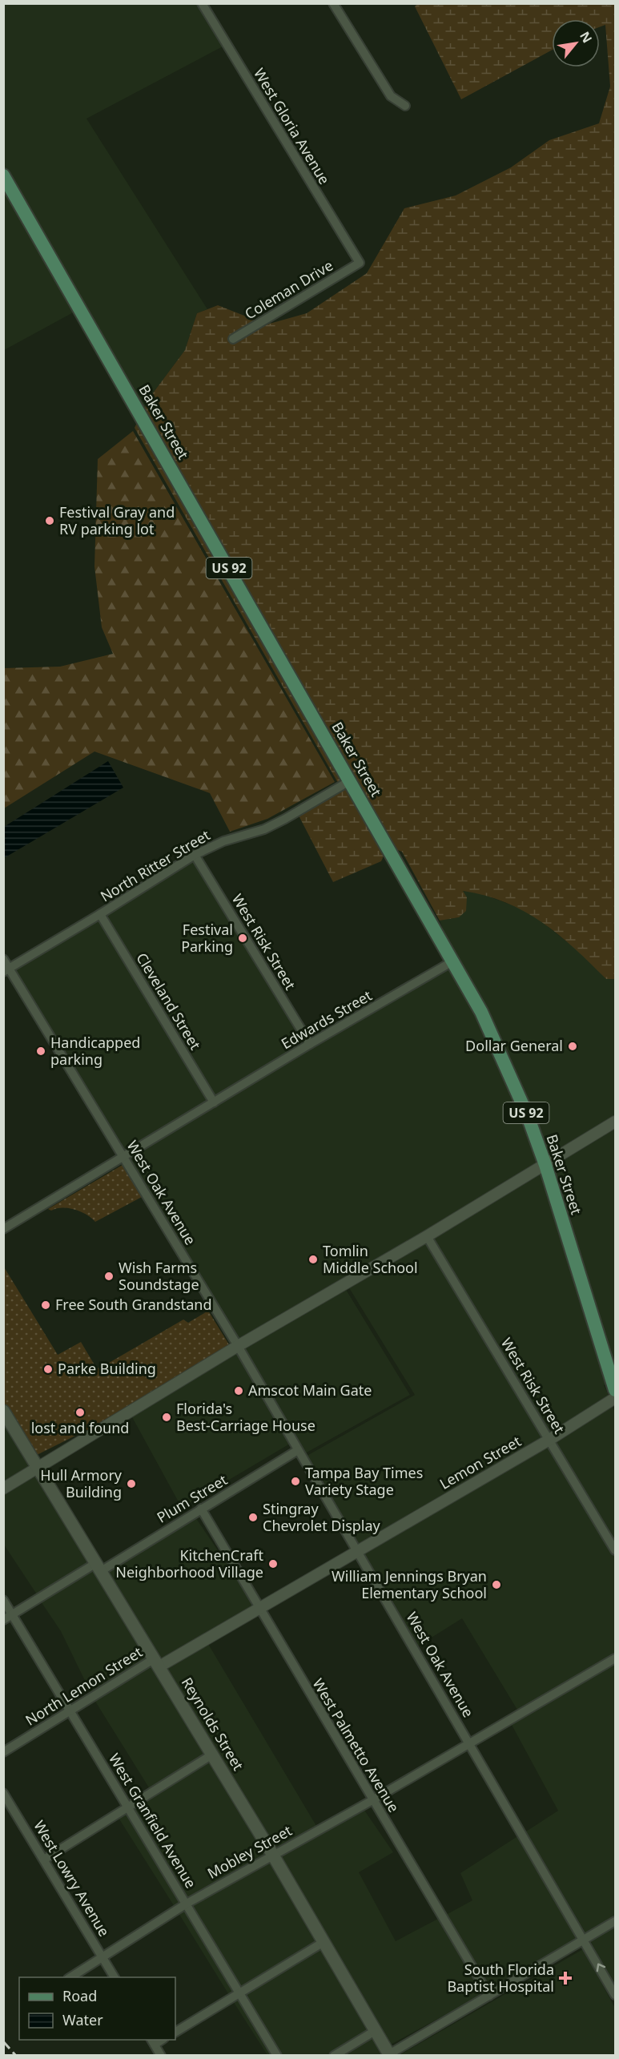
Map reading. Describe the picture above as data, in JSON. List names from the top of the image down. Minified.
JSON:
{"streets":{"main road":["Baker Street","US 92","Reynolds Street"],"street":["West Gloria Avenue","Coleman Drive","North Ritter Street","West Risk Street","Cleveland Street","Edwards Street","West Oak Avenue","Lemon Street","Plum Street","North Lemon Street","West Palmetto Avenue","West Granfield Avenue","Mobley Street","West Lowry Avenue"]},"crossings":[["West Gloria Avenue","Coleman Drive"],["Baker Street","North Ritter Street"],["Baker Street","Edwards Street"],["North Ritter Street","West Risk Street"],["North Ritter Street","Cleveland Street"],["North Ritter Street","West Oak Avenue"],["West Risk Street","Edwards Street"],["West Risk Street","Lemon Street"],["Cleveland Street","Edwards Street"],["Edwards Street","West Oak Avenue"],["West Oak Avenue","Lemon Street"],["West Oak Avenue","Plum Street"],["West Oak Avenue","Mobley Street"],["Lemon Street","North Lemon Street"],["Lemon Street","Reynolds Street"],["Lemon Street","West Palmetto Avenue"],["Plum Street","Reynolds Street"],["Plum Street","West Palmetto Avenue"],["Plum Street","West Granfield Avenue"],["North Lemon Street","Reynolds Street"],["North Lemon Street","West Granfield Avenue"],["Reynolds Street","Mobley Street"],["West Palmetto Avenue","Mobley Street"],["West Granfield Avenue","Mobley Street"],["Mobley Street","West Lowry Avenue"]],"places":{"other":["Festival Gray and RV parking lot","Festival Parking","Dollar General","Handicapped parking","Tomlin Middle School","Wish Farms Soundstage","Free South Grandstand","Parke Building","Amscot Main Gate","lost and found","Florida's Best-Carriage House","Tampa Bay Times Variety Stage","Hull Armory Building","Stingray Chevrolet Display","KitchenCraft Neighborhood Village","William Jennings Bryan Elementary School"],"health":["South Florida Baptist Hospital"]},"legend":["Road","Water"],"north":"top right"}
